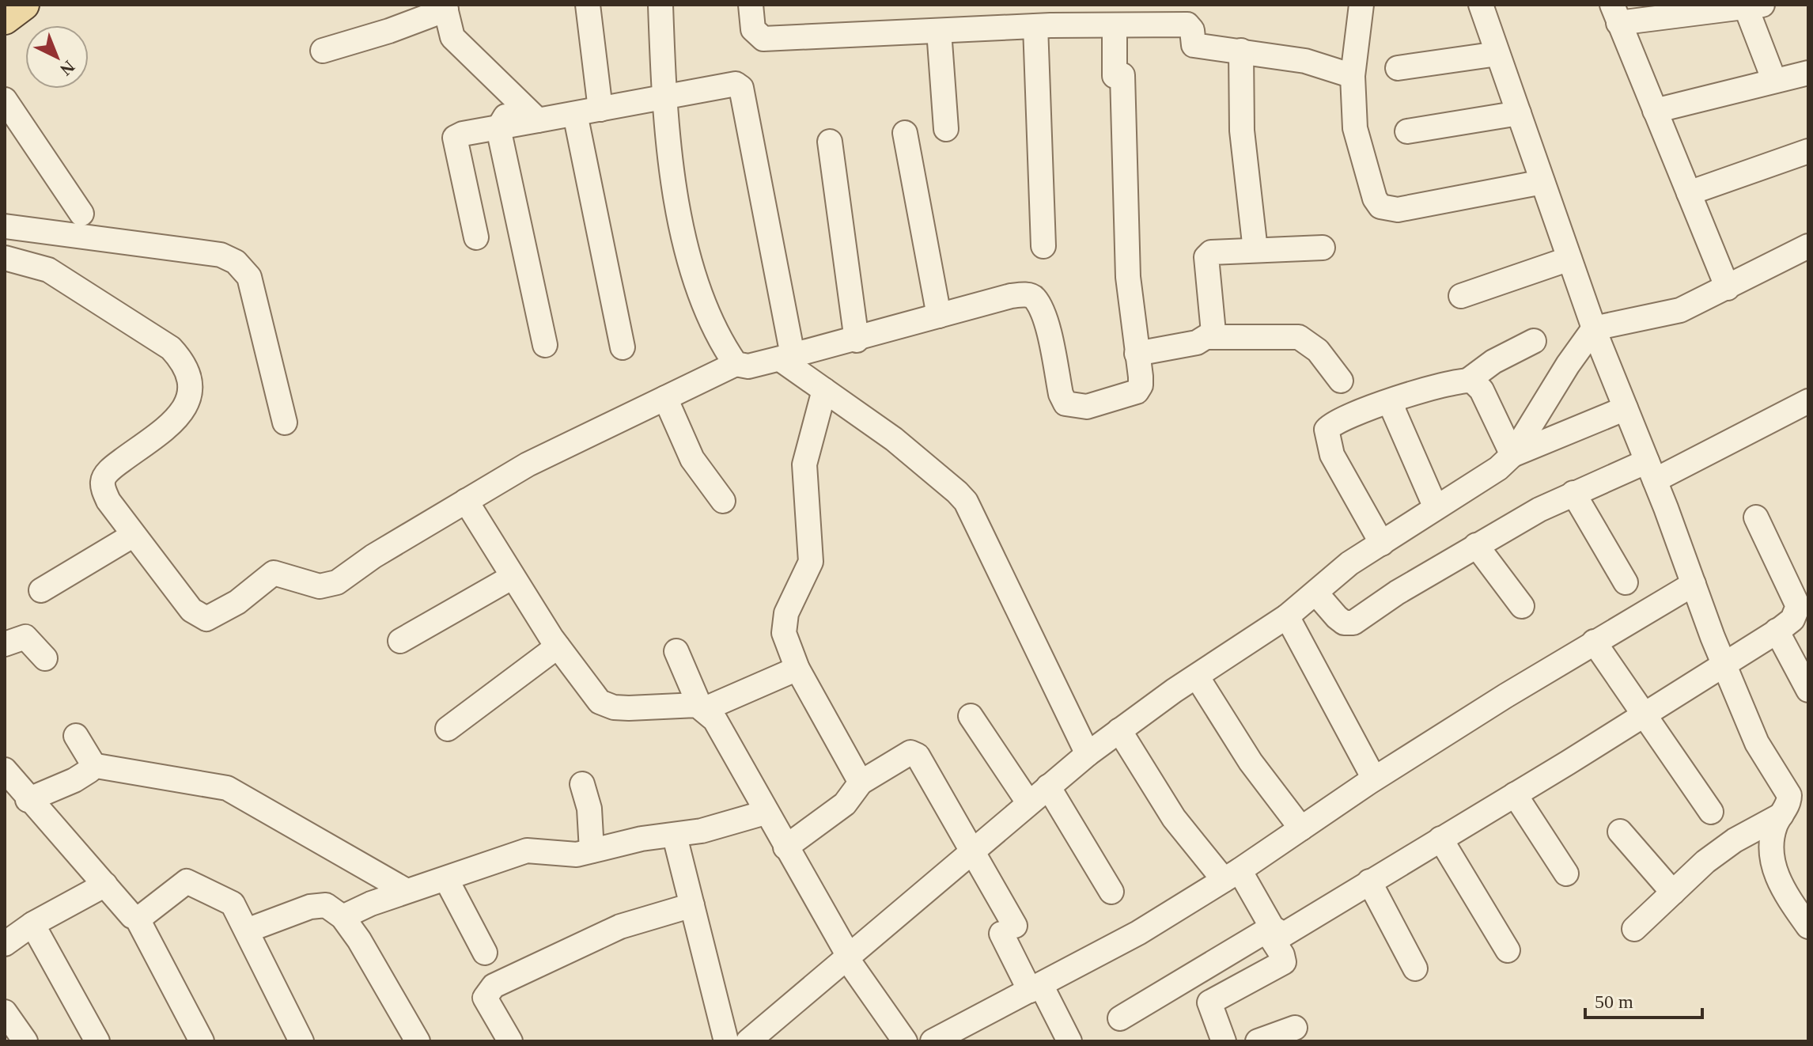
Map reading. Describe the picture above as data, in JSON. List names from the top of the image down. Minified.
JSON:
{"scale_bar":"50 m","north":"bottom right"}
